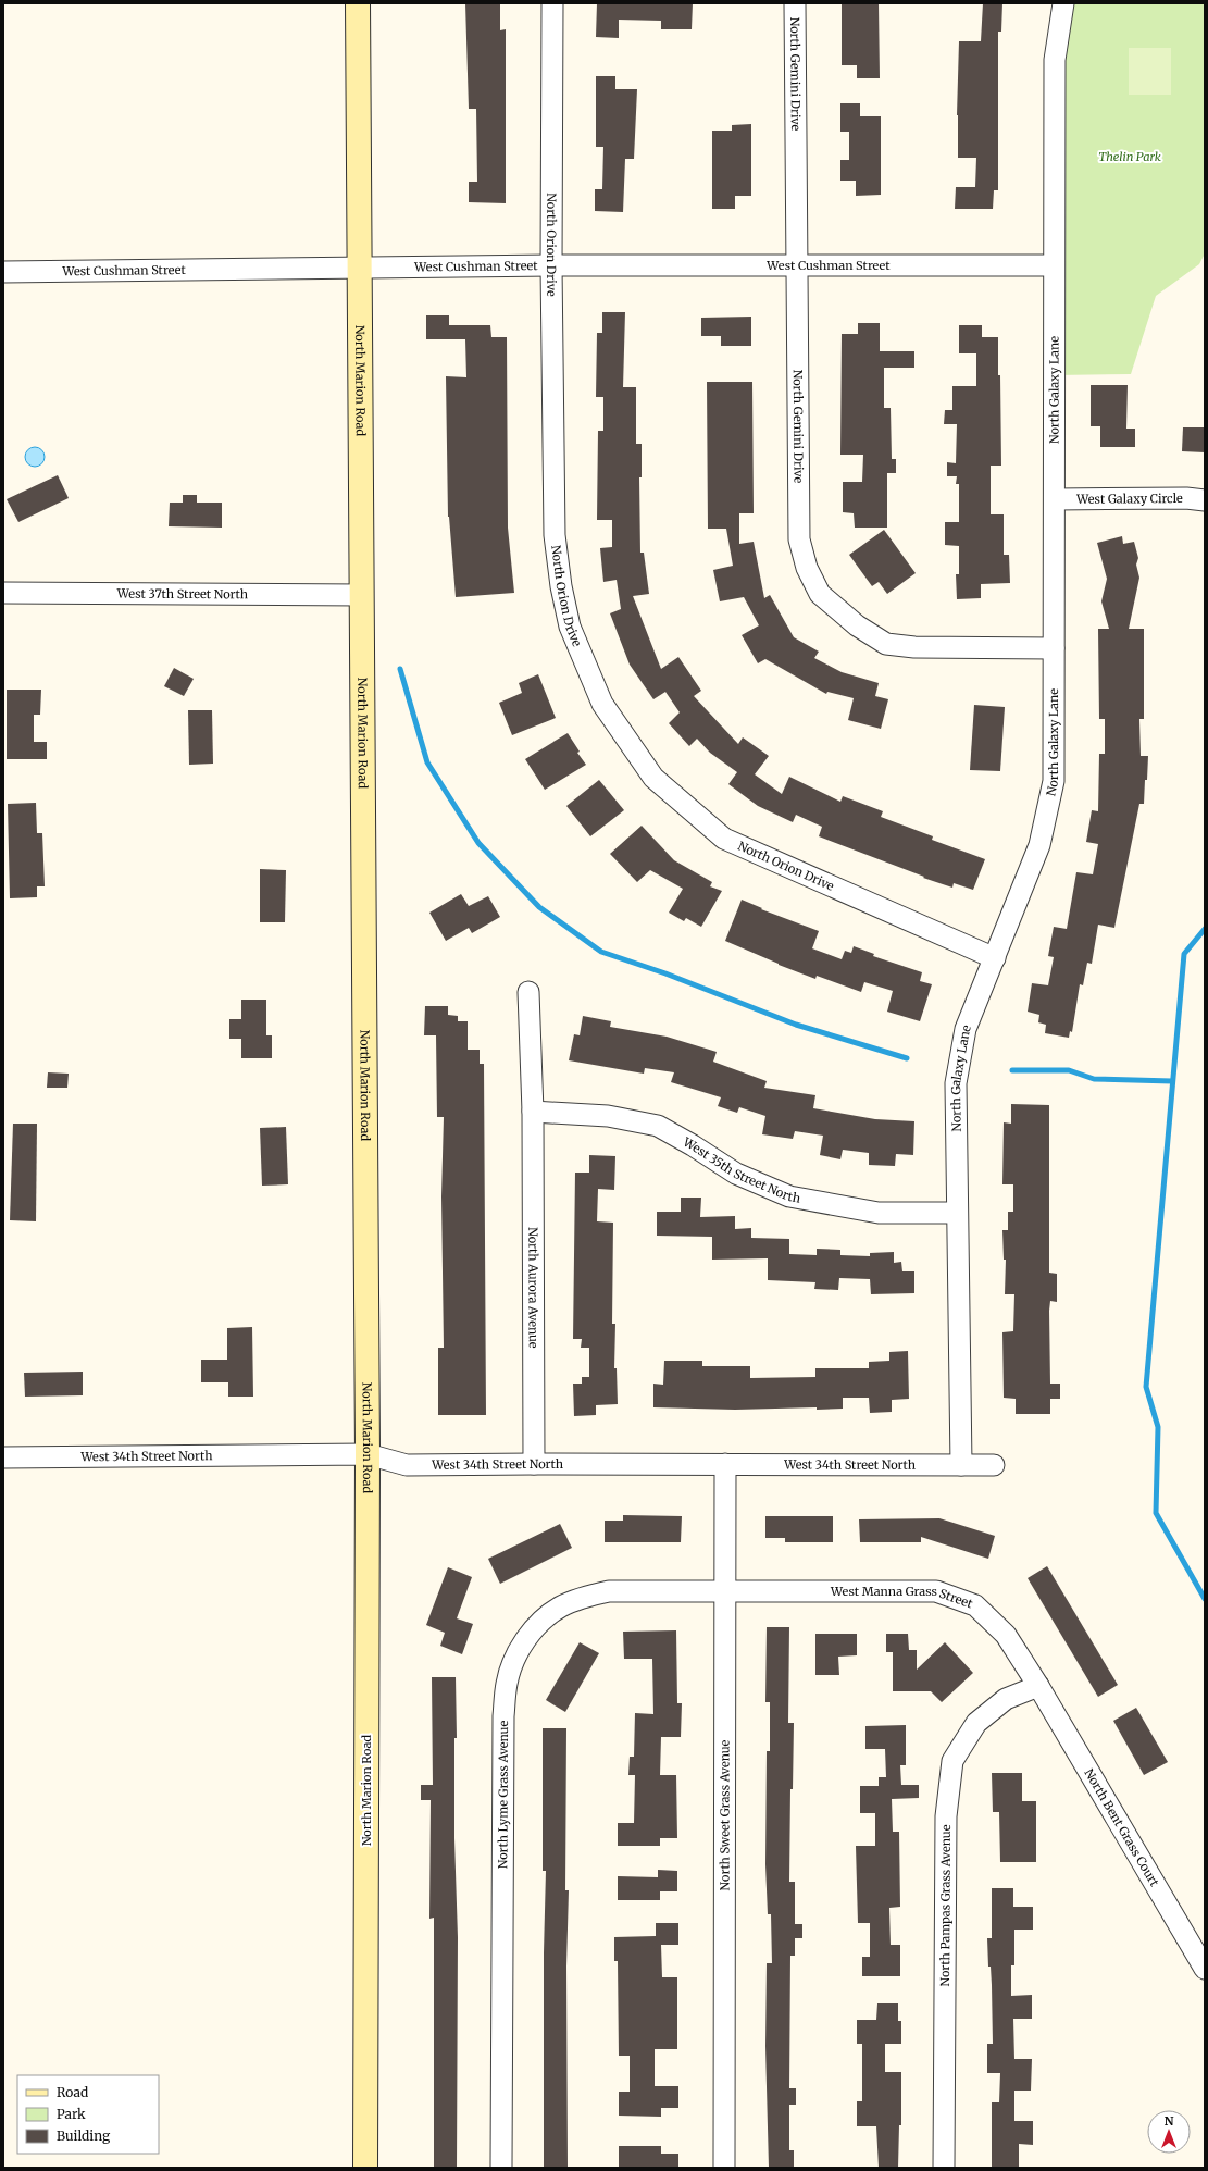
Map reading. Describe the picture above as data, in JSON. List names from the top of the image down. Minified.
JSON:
{"streets":{"main road":["North Marion Road"],"street":["North Gemini Drive","North Orion Drive","West Cushman Street","North Galaxy Lane","West Galaxy Circle","West 37th Street North","West 35th Street North","North Aurora Avenue","West 34th Street North","West Manna Grass Street","North Lyme Grass Avenue","North Sweet Grass Avenue","North Bent Grass Court","North Pampas Grass Avenue"]},"crossings":[["North Gemini Drive","West Cushman Street"],["North Gemini Drive","North Galaxy Lane"],["North Orion Drive","West Cushman Street"],["North Orion Drive","North Galaxy Lane"],["West Cushman Street","North Marion Road"],["West Cushman Street","North Galaxy Lane"],["North Marion Road","West 37th Street North"],["North Marion Road","West 34th Street North"],["North Galaxy Lane","West Galaxy Circle"],["North Galaxy Lane","West 35th Street North"],["North Galaxy Lane","West 34th Street North"],["West 35th Street North","North Aurora Avenue"],["North Aurora Avenue","West 34th Street North"],["West 34th Street North","North Sweet Grass Avenue"],["West Manna Grass Street","North Lyme Grass Avenue"],["West Manna Grass Street","North Sweet Grass Avenue"],["West Manna Grass Street","North Bent Grass Court"],["West Manna Grass Street","North Pampas Grass Avenue"],["North Lyme Grass Avenue","North Sweet Grass Avenue"],["North Bent Grass Court","North Pampas Grass Avenue"]],"parks":["Thelin Park"],"legend":["Road","Park","Building"],"north":"top"}
